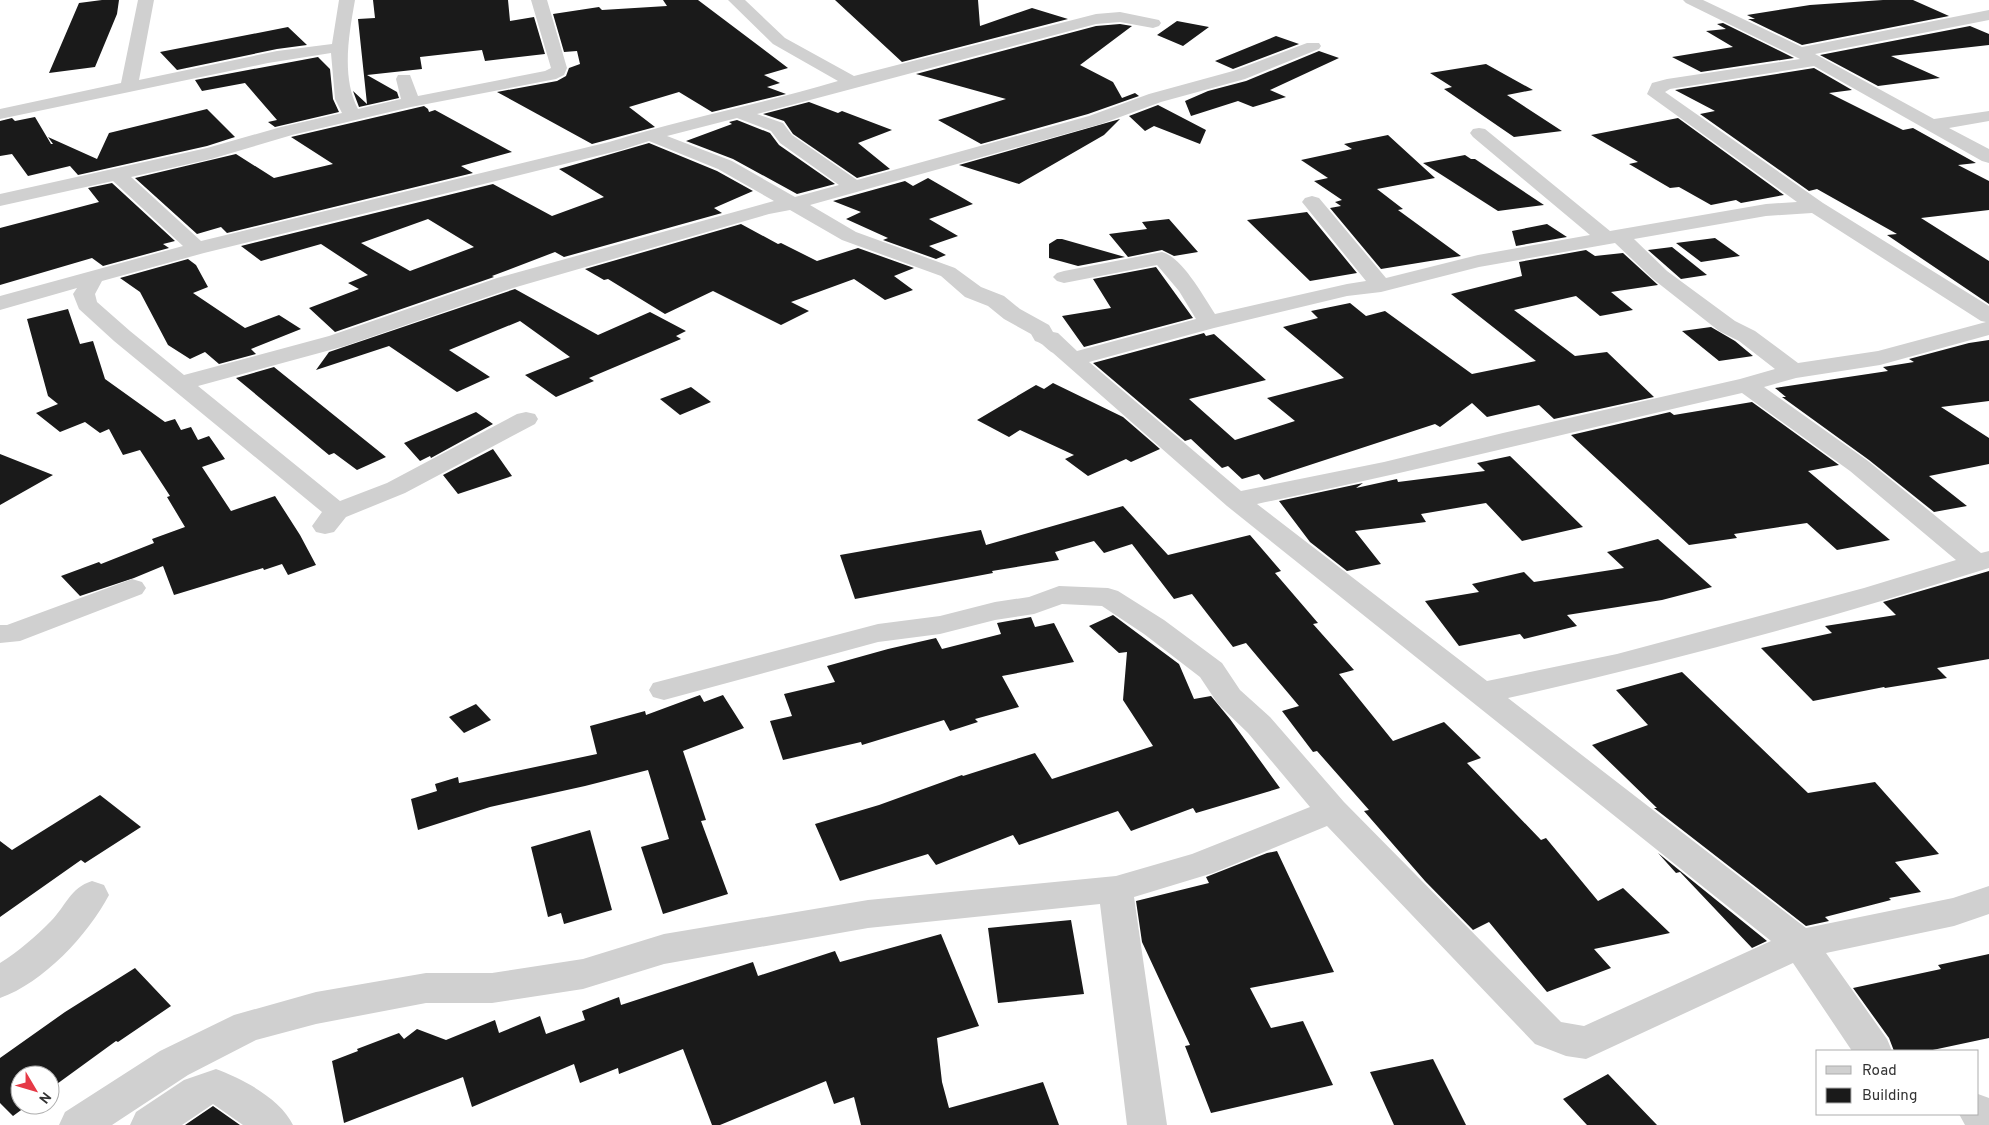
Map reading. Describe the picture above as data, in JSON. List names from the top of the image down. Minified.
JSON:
{"legend":["Road","Building"],"north":"bottom right"}
